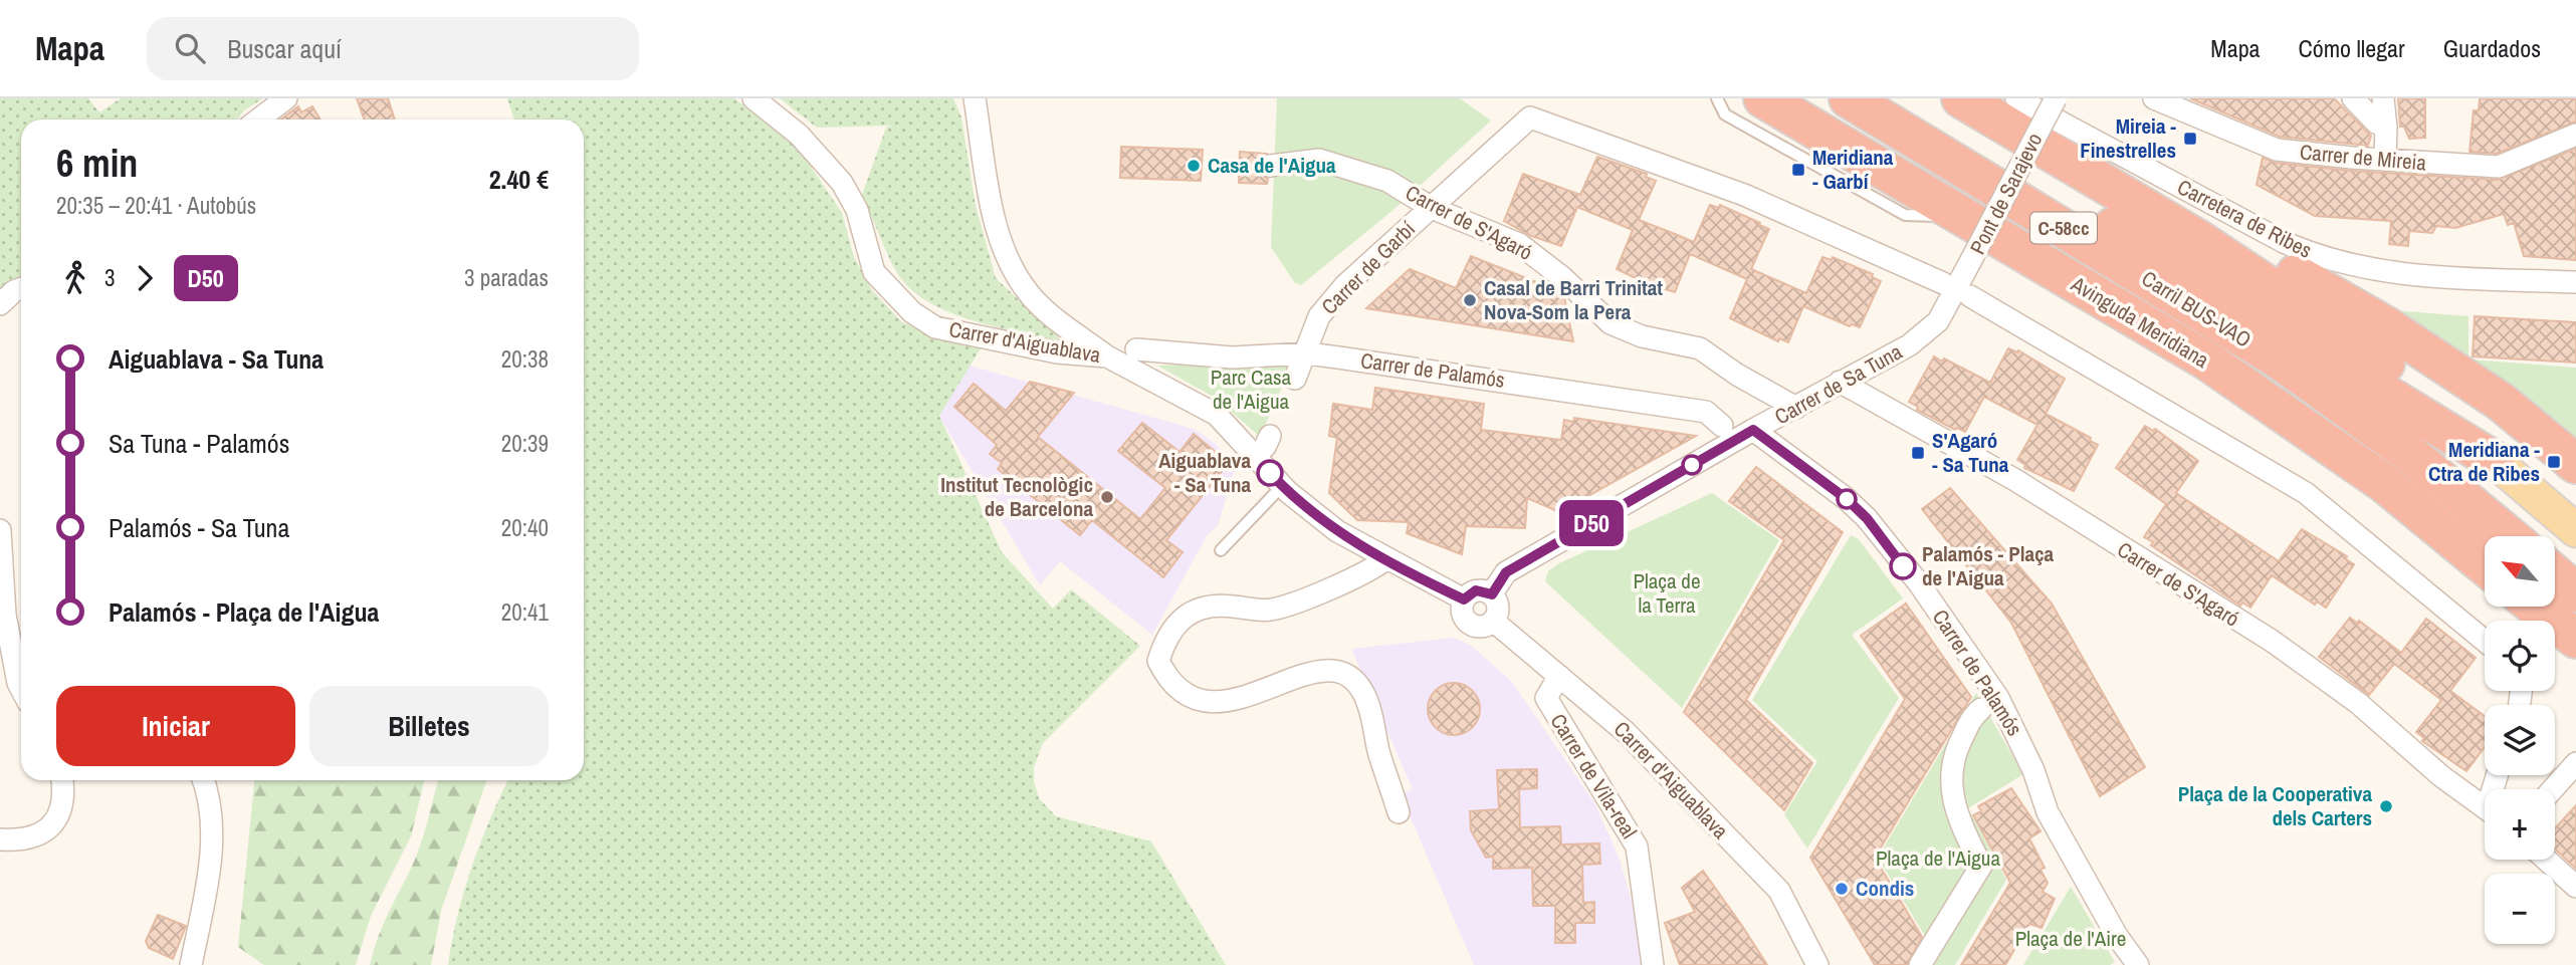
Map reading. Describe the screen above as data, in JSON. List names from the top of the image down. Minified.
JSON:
{"streets":{"highway":["C-58cc","Carril BUS-VAO","Avinguda Meridiana"],"street":["Carrer de Mireia","Pont de Sarajevo","Carretera de Ribes","Carrer de S'Agaró","Carrer de Garbí","Carrer d'Aiguablava","Carrer de Palamós","Carrer de Sa Tuna","Carrer de Vila-real"]},"crossings":[["Pont de Sarajevo","Carrer de Garbí"],["Pont de Sarajevo","Carrer de Sa Tuna"],["Carrer de S'Agaró","Carrer de Garbí"],["Carrer de S'Agaró","Carrer de Sa Tuna"],["Carrer de Garbí","Carrer de Palamós"],["Carrer de Garbí","Carrer de Sa Tuna"],["Carrer d'Aiguablava","Carrer de Sa Tuna"],["Carrer d'Aiguablava","Carrer de Vila-real"],["Carrer de Palamós","Carrer de Sa Tuna"]],"parks":["Parc Casa de l'Aigua","Plaça de la Terra","Plaça de l'Aigua","Plaça de l'Aire"],"places":{"transit":["Mireia - Finestrelles","Meridiana - Garbí","S'Agaró - Sa Tuna","Meridiana - Ctra de Ribes"],"other":["Casa de l'Aigua","Casal de Barri Trinitat Nova-Som la Pera","Aiguablava - Sa Tuna","Institut Tecnològic de Barcelona","Palamós - Plaça de l'Aigua","Plaça de la Cooperativa dels Carters","Condis"]},"lines":["bus line D50"],"north":"top left","page":{"header":"Mapa","search":"Buscar aquí","nav":["Mapa","Cómo llegar","Guardados"],"on_map":"D50","heading":["6 min","20:35 – 20:41 · Autobús","2.40 €"],"legs":["3","D50","3 paradas"],"list":[{"name":"Aiguablava - Sa Tuna","value":"20:38"},{"name":"Sa Tuna - Palamós","value":"20:39"},{"name":"Palamós - Sa Tuna","value":"20:40"},{"name":"Palamós - Plaça de l'Aigua","value":"20:41"}],"map_buttons":["+","−"],"buttons":["Iniciar","Billetes"]}}
